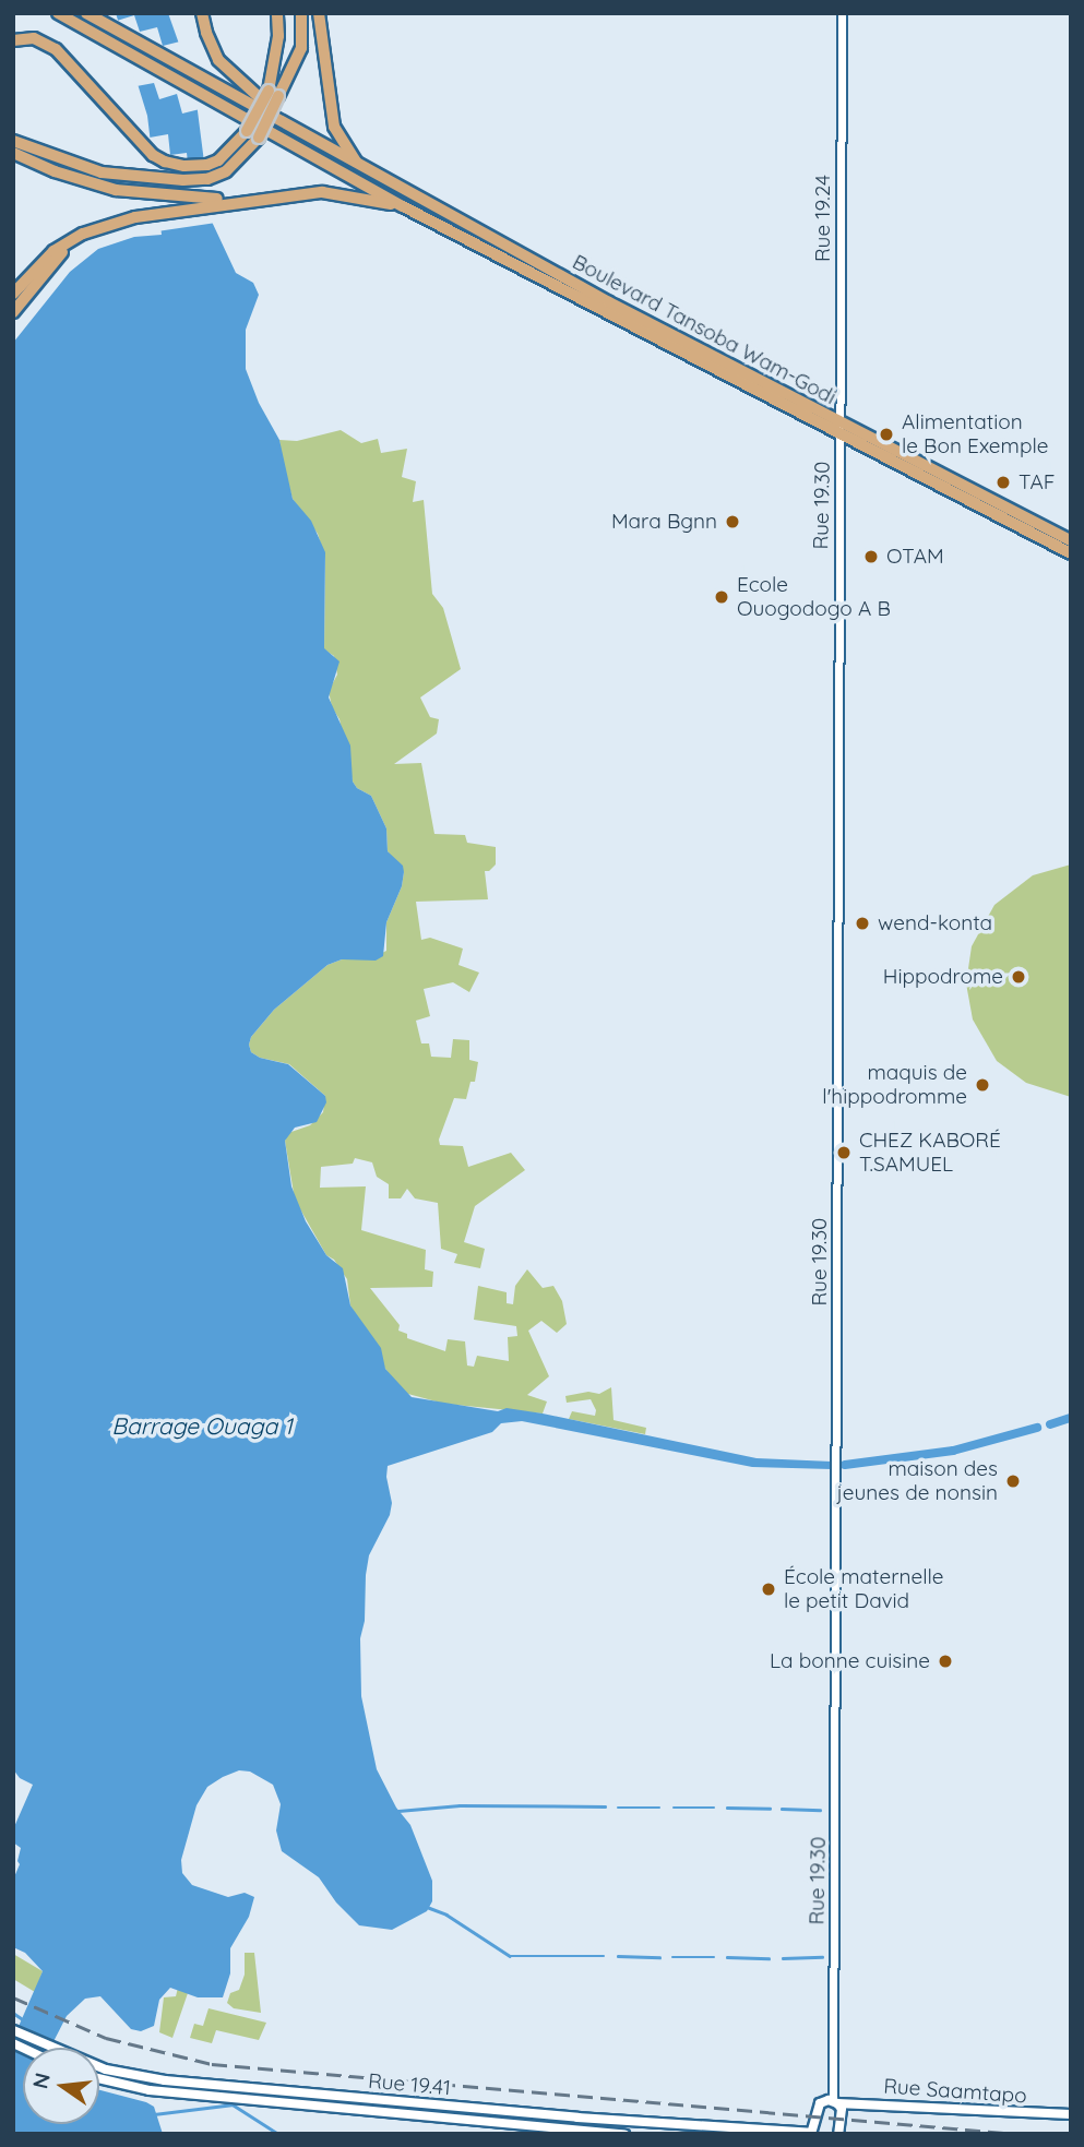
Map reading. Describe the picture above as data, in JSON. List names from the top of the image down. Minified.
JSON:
{"streets":{"main road":["Boulevard Tansoba Wam-Godi","Rue 19.41","Rue Saamtapo"],"street":["Rue 19.24","Rue 19.30"]},"crossings":[["Rue 19.24","Boulevard Tansoba Wam-Godi"],["Rue 19.24","Rue 19.30"],["Boulevard Tansoba Wam-Godi","Rue 19.30"],["Rue 19.30","Rue Saamtapo"]],"water":["Barrage Ouaga 1"],"places":["Alimentation le Bon Exemple","TAF","Mara Bgnn","OTAM","Ecole Ouogodogo A B","wend-konta","Hippodrome","maquis de l'hippodromme","CHEZ KABORÉ T.SAMUEL","maison des jeunes de nonsin","École maternelle le petit David","La bonne cuisine"],"north":"left"}
